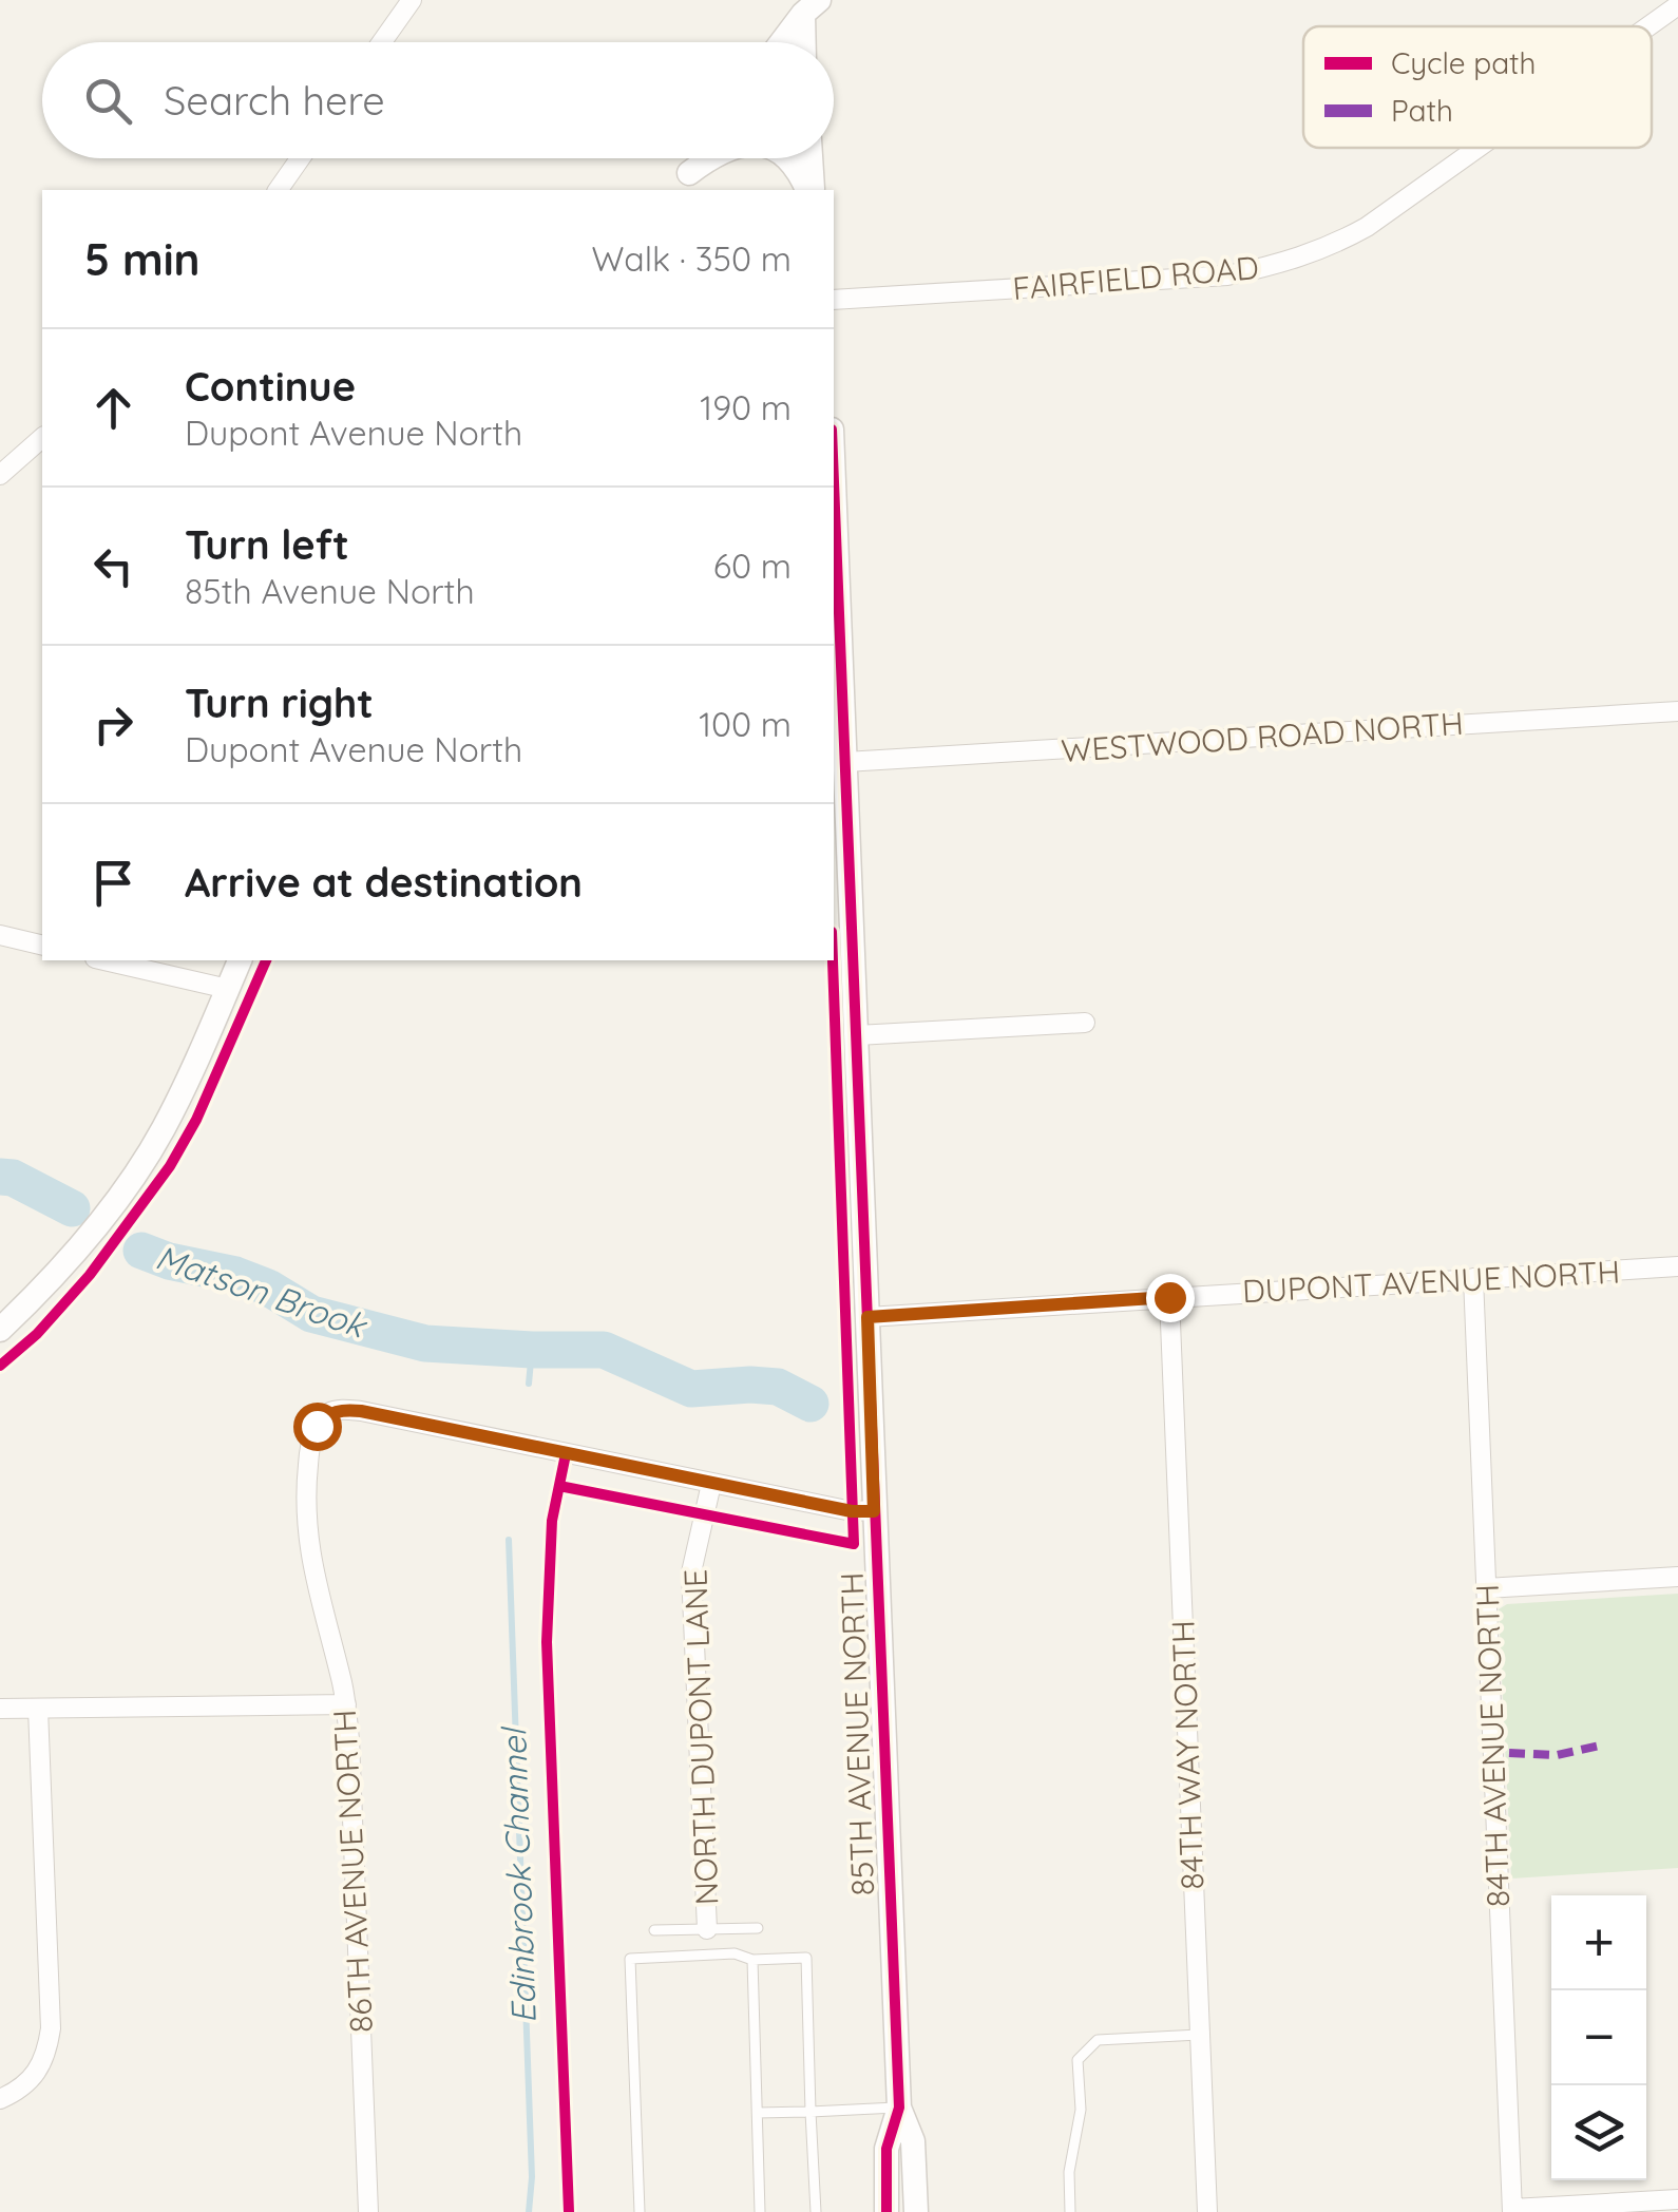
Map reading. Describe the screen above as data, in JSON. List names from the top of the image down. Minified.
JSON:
{"streets":{"street":["FAIRFIELD ROAD","WESTWOOD ROAD NORTH","DUPONT AVENUE NORTH","85TH AVENUE NORTH","NORTH DUPONT LANE","84TH AVENUE NORTH","84TH WAY NORTH","86TH AVENUE NORTH"]},"crossings":[["WESTWOOD ROAD NORTH","85TH AVENUE NORTH"],["DUPONT AVENUE NORTH","85TH AVENUE NORTH"],["DUPONT AVENUE NORTH","84TH AVENUE NORTH"],["DUPONT AVENUE NORTH","84TH WAY NORTH"],["NORTH DUPONT LANE","86TH AVENUE NORTH"]],"water":["Matson Brook","Edinbrook Channel"],"legend":["Cycle path","Path"],"page":{"search":"Search here","heading":["5 min","Walk · 350 m"],"list":[["Continue","Dupont Avenue North","190 m"],["Turn left","85th Avenue North","60 m"],["Turn right","Dupont Avenue North","100 m"],"Arrive at destination"],"map_buttons":["+","−"]}}
